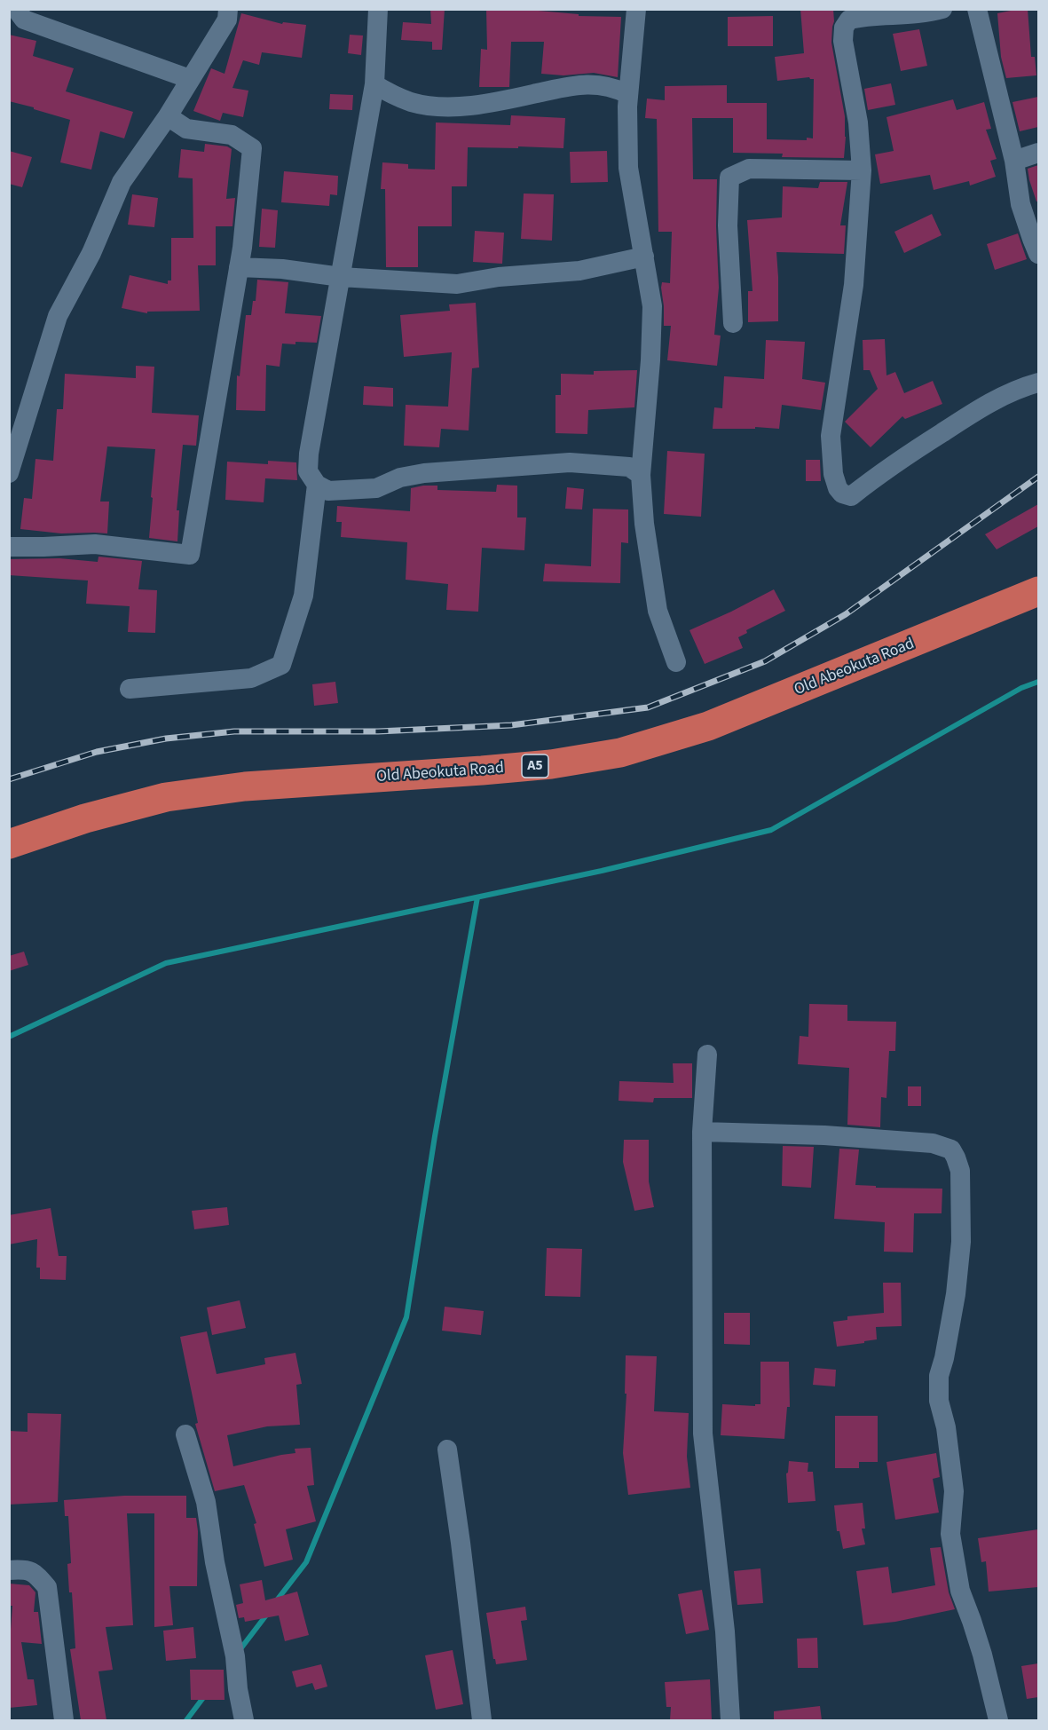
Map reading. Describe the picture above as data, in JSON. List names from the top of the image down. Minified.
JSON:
{"streets":{"highway":["Old Abeokuta Road","A5"]}}
